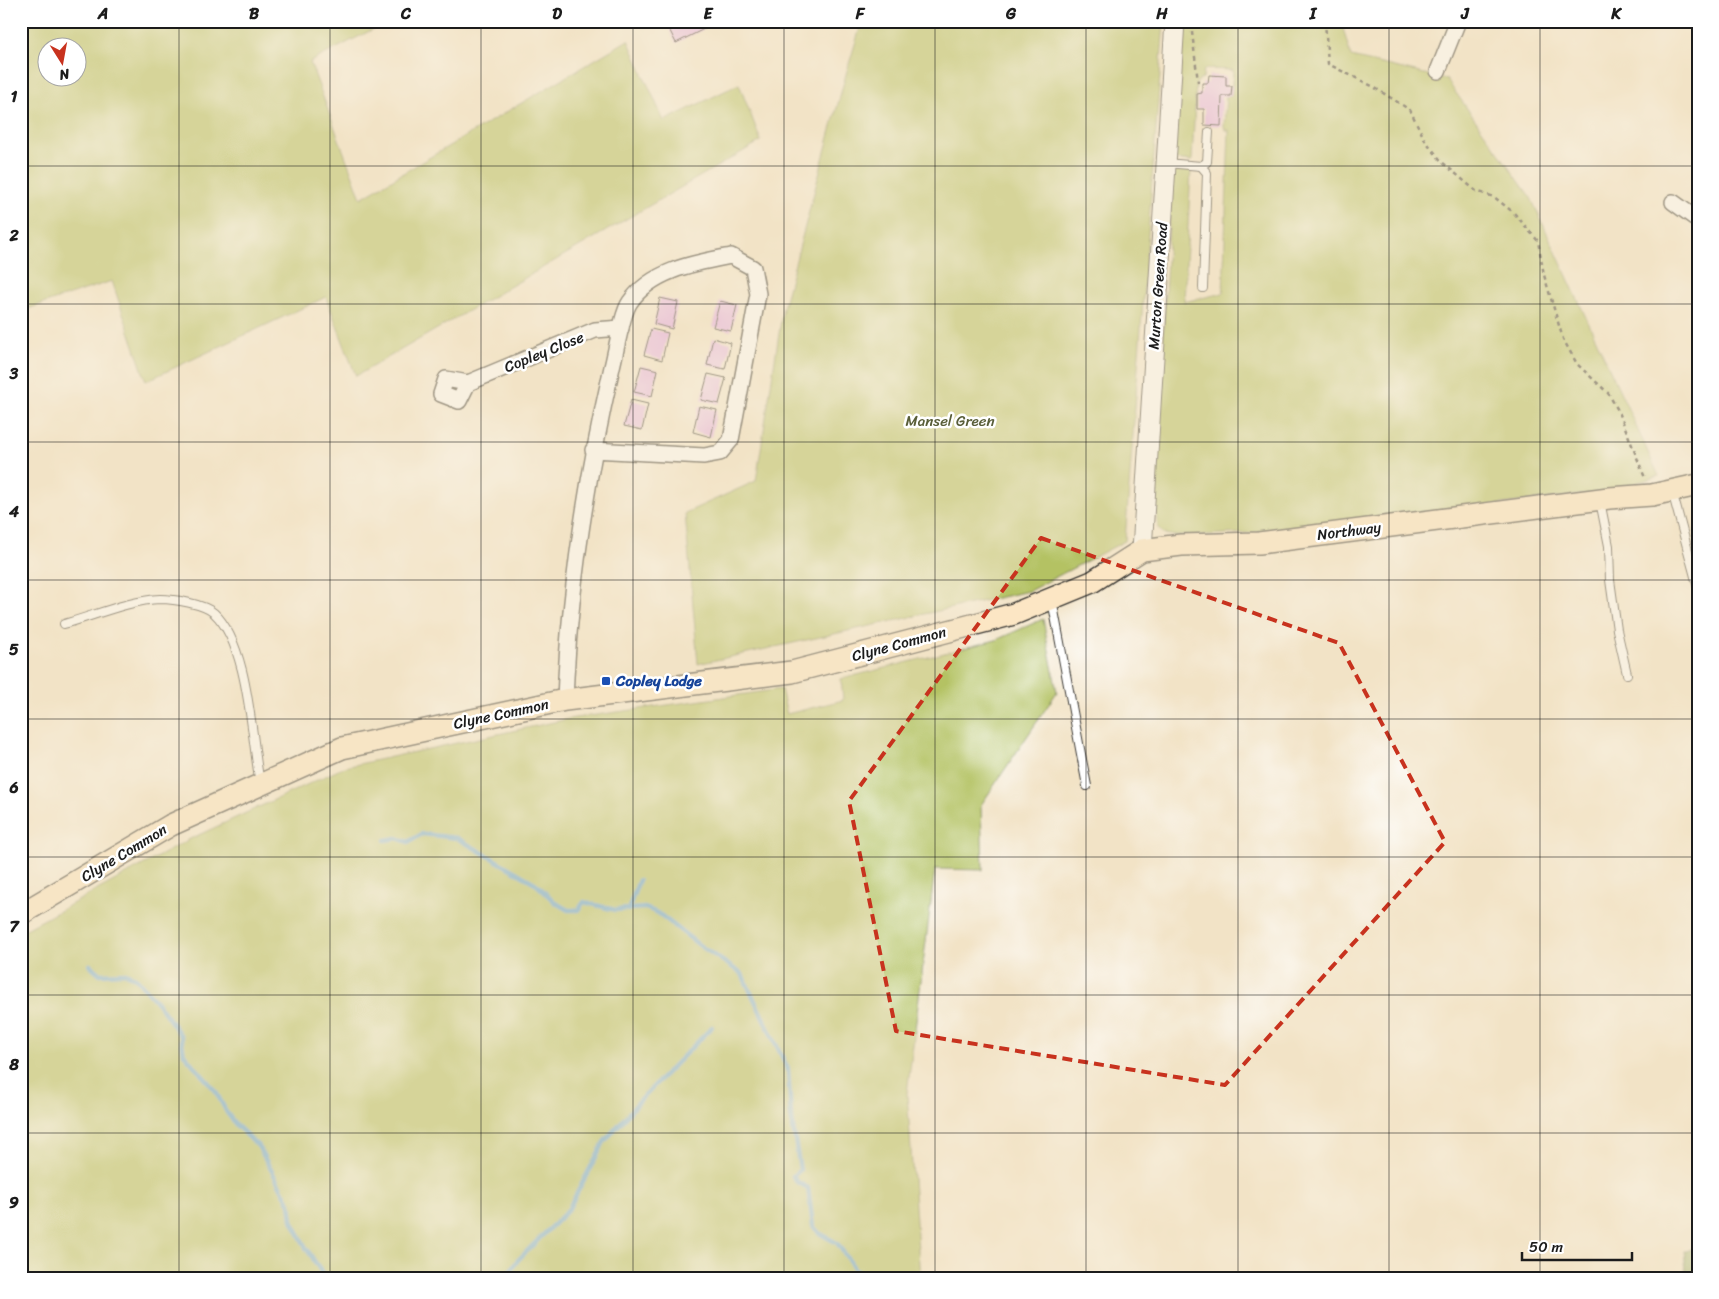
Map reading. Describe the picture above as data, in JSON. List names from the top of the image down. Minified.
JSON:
{"streets":{"main road":["Northway","Clyne Common"],"street":["Murton Green Road","Copley Close"]},"crossings":[["Murton Green Road","Northway"],["Northway","Clyne Common"]],"parks":["Mansel Green"],"places":{"transit":["Copley Lodge"]},"scale_bar":"50 m","north":"bottom","grid":{"columns":["A","B","C","D","E","F","G","H","I","J","K"],"rows":["1","2","3","4","5","6","7","8","9"]}}
